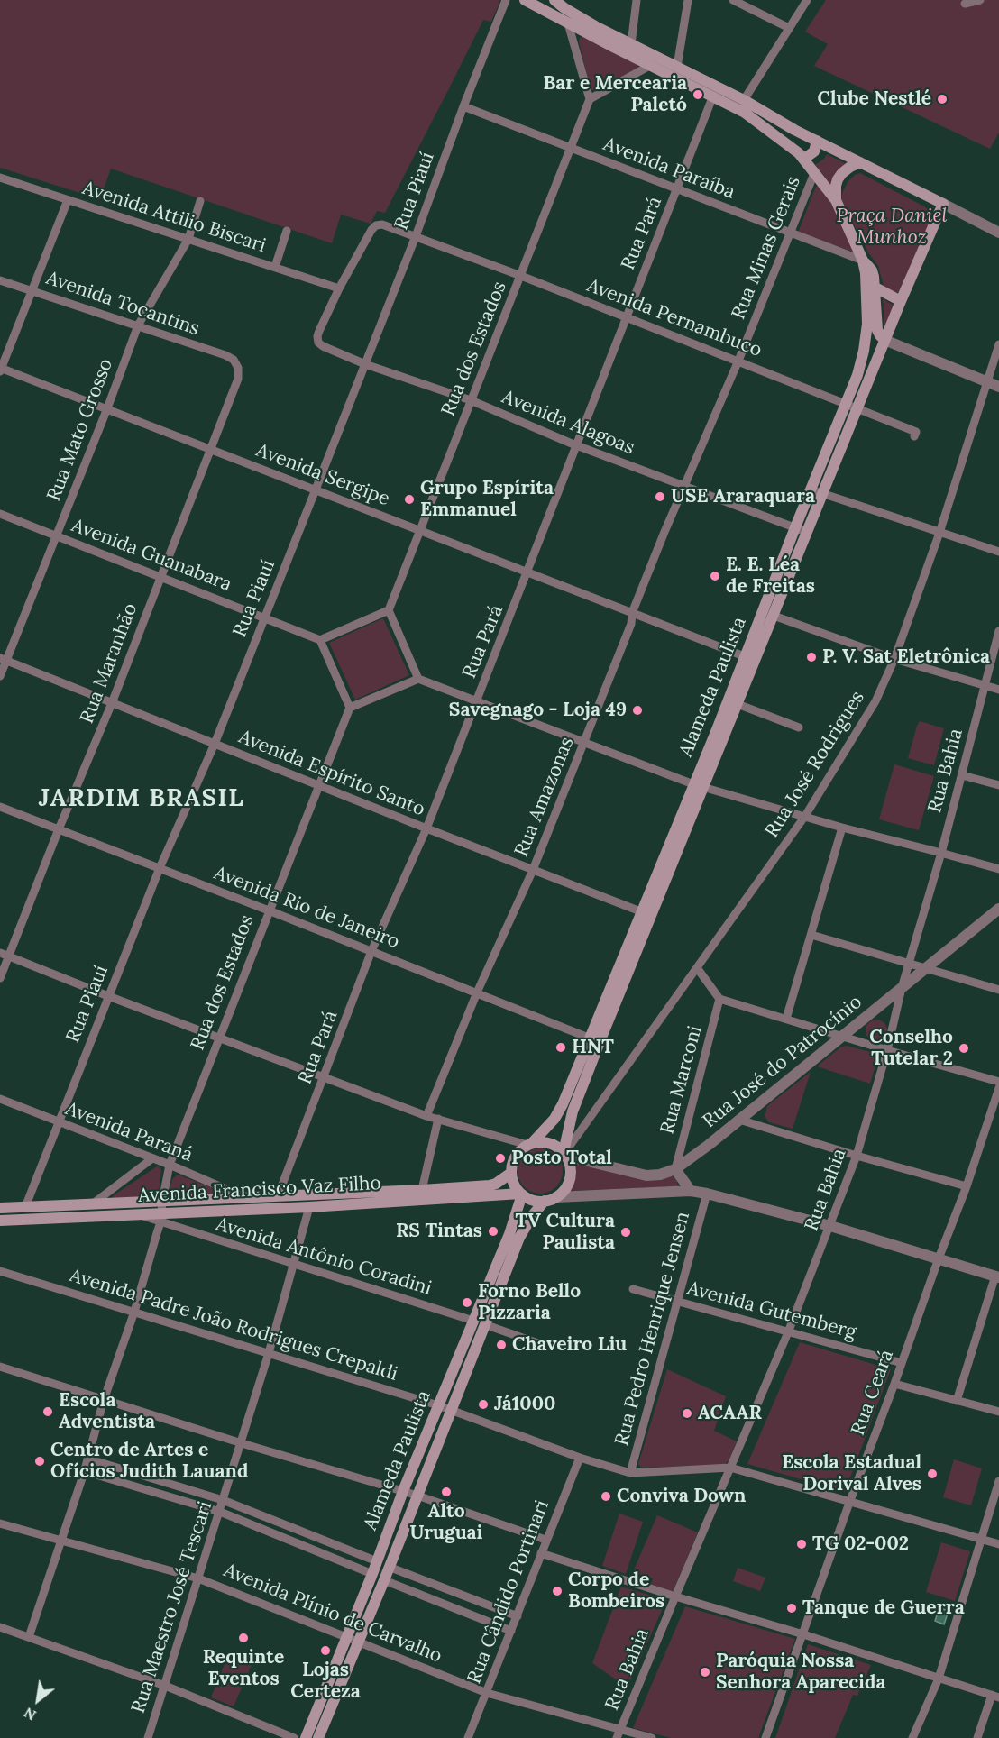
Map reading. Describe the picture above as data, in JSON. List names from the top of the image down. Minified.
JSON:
{"streets":{"main road":["Alameda Paulista","Avenida Francisco Vaz Filho"],"street":["Avenida Paraíba","Rua Piauí","Avenida Attilio Biscari","Rua Pará","Rua Minas Gerais","Avenida Tocantins","Avenida Pernambuco","Rua dos Estados","Avenida Alagoas","Rua Mato Grosso","Avenida Sergipe","Avenida Guanabara","Rua Maranhão","Rua José Rodrigues","Rua Bahia","Avenida Espírito Santo","Rua Amazonas","Avenida Rio de Janeiro","Rua José do Patrocínio","Rua Marconi","Avenida Paraná","Avenida Antônio Coradini","Avenida Gutemberg","Avenida Padre João Rodrigues Crepaldi","Rua Pedro Henrique Jensen","Rua Ceará","Rua Cândido Portinari","Rua Maestro José Tescari","Avenida Plínio de Carvalho"]},"crossings":[["Avenida Paraíba","Rua Piauí"],["Avenida Paraíba","Rua Pará"],["Avenida Paraíba","Rua Minas Gerais"],["Avenida Paraíba","Rua dos Estados"],["Avenida Paraíba","Alameda Paulista"],["Rua Piauí","Avenida Pernambuco"],["Rua Piauí","Avenida Alagoas"],["Rua Piauí","Avenida Sergipe"],["Rua Piauí","Avenida Guanabara"],["Rua Piauí","Avenida Espírito Santo"],["Rua Piauí","Avenida Rio de Janeiro"],["Rua Piauí","Avenida Paraná"],["Rua Piauí","Avenida Francisco Vaz Filho"],["Avenida Attilio Biscari","Avenida Alagoas"],["Avenida Attilio Biscari","Rua Mato Grosso"],["Rua Pará","Avenida Pernambuco"],["Rua Pará","Avenida Alagoas"],["Rua Pará","Avenida Sergipe"],["Rua Pará","Alameda Paulista"],["Rua Pará","Avenida Espírito Santo"],["Rua Pará","Avenida Rio de Janeiro"],["Rua Pará","Avenida Francisco Vaz Filho"],["Rua Minas Gerais","Avenida Pernambuco"],["Rua Minas Gerais","Avenida Alagoas"],["Rua Minas Gerais","Alameda Paulista"],["Rua Minas Gerais","Rua Amazonas"],["Avenida Tocantins","Rua Mato Grosso"],["Avenida Tocantins","Rua Maranhão"],["Avenida Pernambuco","Rua dos Estados"],["Avenida Pernambuco","Alameda Paulista"],["Rua dos Estados","Avenida Alagoas"],["Rua dos Estados","Avenida Sergipe"],["Rua dos Estados","Avenida Espírito Santo"],["Rua dos Estados","Avenida Rio de Janeiro"],["Rua dos Estados","Avenida Paraná"],["Rua dos Estados","Avenida Francisco Vaz Filho"],["Rua dos Estados","Avenida Antônio Coradini"],["Rua dos Estados","Avenida Padre João Rodrigues Crepaldi"],["Rua dos Estados","Avenida Plínio de Carvalho"],["Avenida Alagoas","Alameda Paulista"],["Avenida Alagoas","Rua Amazonas"],["Rua Mato Grosso","Avenida Sergipe"],["Rua Mato Grosso","Avenida Guanabara"],["Rua Mato Grosso","Avenida Espírito Santo"],["Avenida Sergipe","Rua Maranhão"],["Avenida Sergipe","Alameda Paulista"],["Avenida Sergipe","Rua Amazonas"],["Avenida Guanabara","Rua Maranhão"],["Rua Maranhão","Avenida Espírito Santo"],["Rua Maranhão","Avenida Rio de Janeiro"],["Alameda Paulista","Rua José Rodrigues"],["Alameda Paulista","Avenida Espírito Santo"],["Alameda Paulista","Avenida Rio de Janeiro"],["Alameda Paulista","Rua José do Patrocínio"],["Alameda Paulista","Avenida Francisco Vaz Filho"],["Alameda Paulista","Avenida Antônio Coradini"],["Alameda Paulista","Avenida Padre João Rodrigues Crepaldi"],["Alameda Paulista","Avenida Plínio de Carvalho"],["Rua José Rodrigues","Rua José do Patrocínio"],["Rua José Rodrigues","Avenida Francisco Vaz Filho"],["Rua Bahia","Rua José do Patrocínio"],["Rua Bahia","Avenida Gutemberg"],["Rua Bahia","Avenida Padre João Rodrigues Crepaldi"],["Rua Bahia","Avenida Plínio de Carvalho"],["Avenida Espírito Santo","Rua Amazonas"],["Rua Amazonas","Avenida Rio de Janeiro"],["Rua José do Patrocínio","Rua Marconi"],["Rua José do Patrocínio","Avenida Francisco Vaz Filho"],["Avenida Paraná","Avenida Francisco Vaz Filho"],["Avenida Francisco Vaz Filho","Avenida Antônio Coradini"],["Avenida Francisco Vaz Filho","Rua Maestro José Tescari"],["Avenida Antônio Coradini","Rua Maestro José Tescari"],["Avenida Gutemberg","Rua Pedro Henrique Jensen"],["Avenida Gutemberg","Rua Ceará"],["Avenida Padre João Rodrigues Crepaldi","Rua Pedro Henrique Jensen"],["Avenida Padre João Rodrigues Crepaldi","Rua Ceará"],["Avenida Padre João Rodrigues Crepaldi","Rua Cândido Portinari"],["Avenida Padre João Rodrigues Crepaldi","Rua Maestro José Tescari"],["Rua Cândido Portinari","Avenida Plínio de Carvalho"],["Rua Maestro José Tescari","Avenida Plínio de Carvalho"]],"districts":["JARDIM BRASIL"],"parks":["Praça Daniel Munhoz"],"places":["Bar e Mercearia Paletó","Clube Nestlé","USE Araraquara","Grupo Espírita Emmanuel","E. E. Léa de Freitas","P. V. Sat Eletrônica","Savegnago - Loja 49","HNT","Conselho Tutelar 2","Posto Total","RS Tintas","TV Cultura Paulista","Forno Bello Pizzaria","Chaveiro Liu","Já1000","Escola Adventista","ACAAR","Centro de Artes e Ofícios Judith Lauand","Escola Estadual Dorival Alves","Alto Uruguai","Conviva Down","TG 02-002","Corpo de Bombeiros","Tanque de Guerra","Requinte Eventos","Lojas Certeza","Paróquia Nossa Senhora Aparecida"],"north":"bottom left"}
